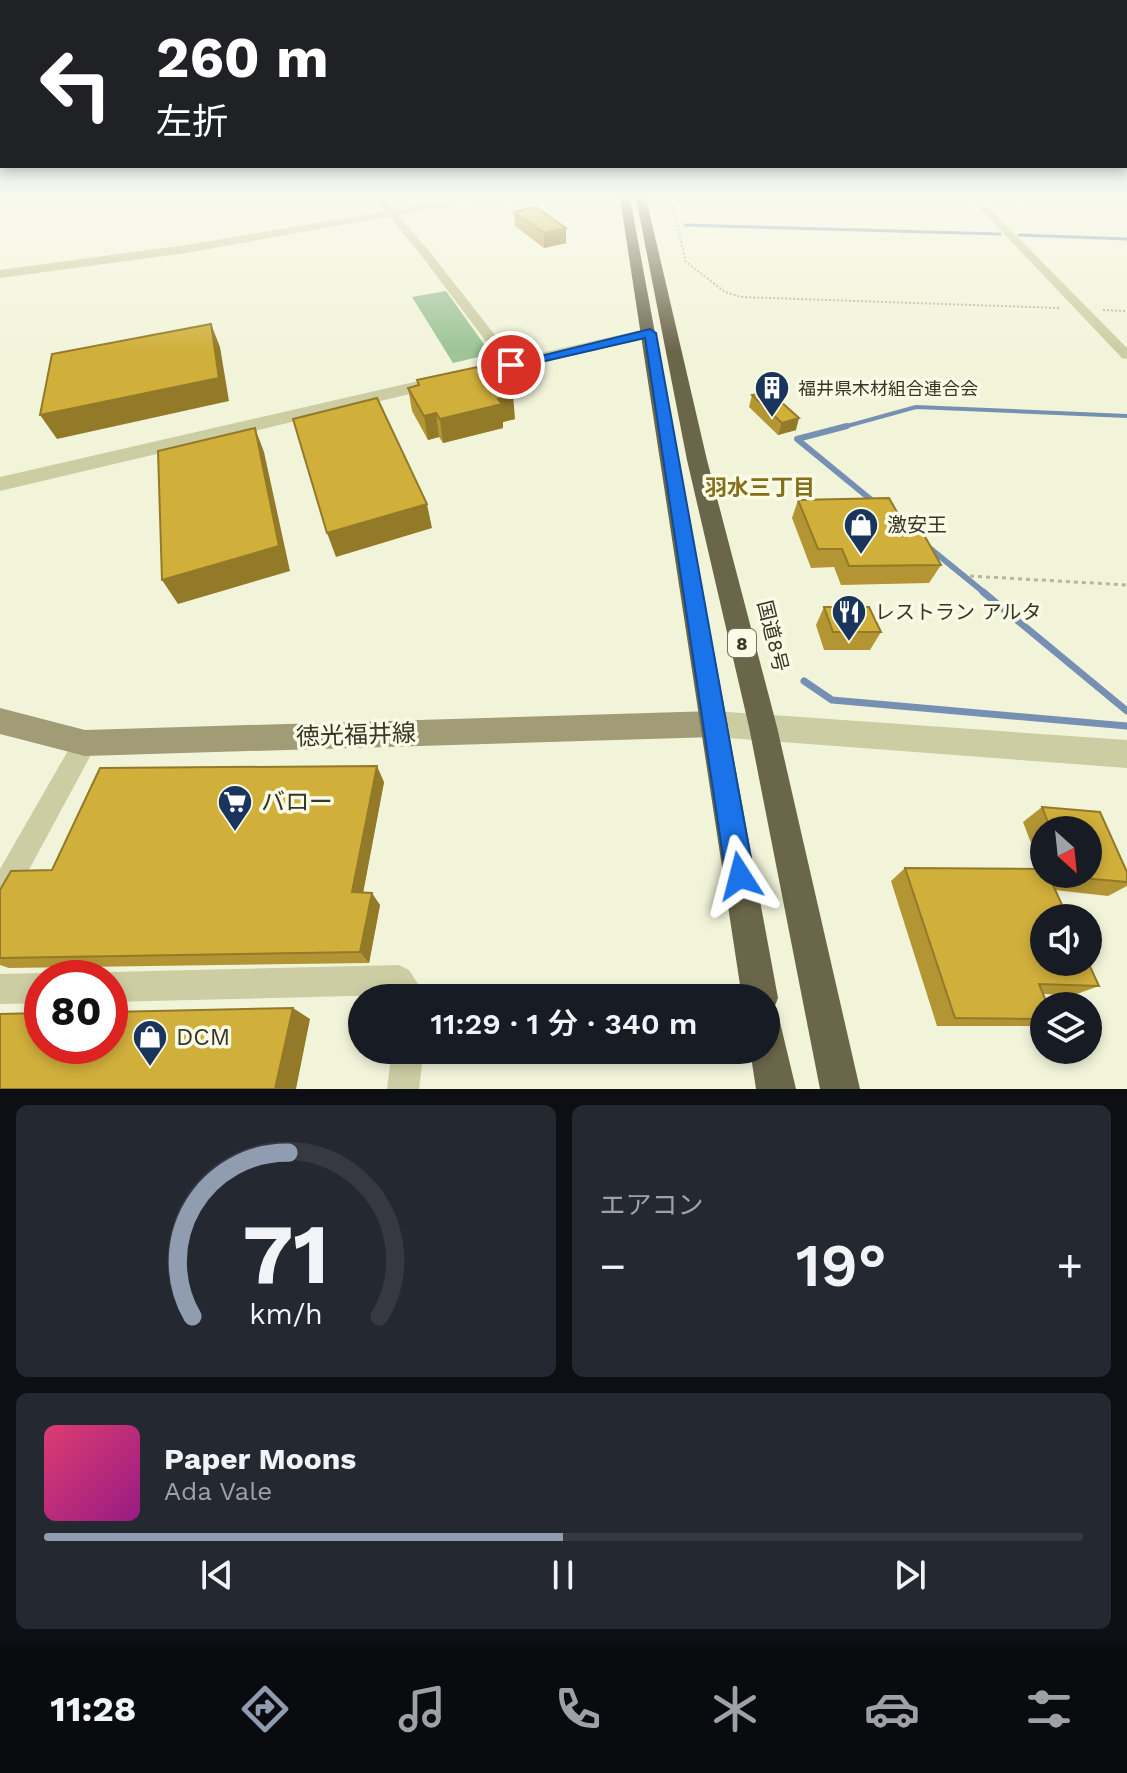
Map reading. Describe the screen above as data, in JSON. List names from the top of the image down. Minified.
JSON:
{"streets":{"highway":["国道8号","8"],"main road":["徳光福井線"]},"crossings":[["8","徳光福井線"]],"districts":["羽水三丁目"],"places":{"building":["福井県木材組合連合会"],"shop":["激安王","DCM"],"restaurant":["レストラン アルタ"],"supermarket":["バロー"]},"north":"bottom right","page":{"turn":["260 m","左折"],"limit":"80","trip":"11:29 · 1 分 · 340 m","tile":"エアコン","heat":["−","19°","+"],"song":["Paper Moons","Ada Vale"],"tabs":"11:28","gauge":["71","km/h"]}}
